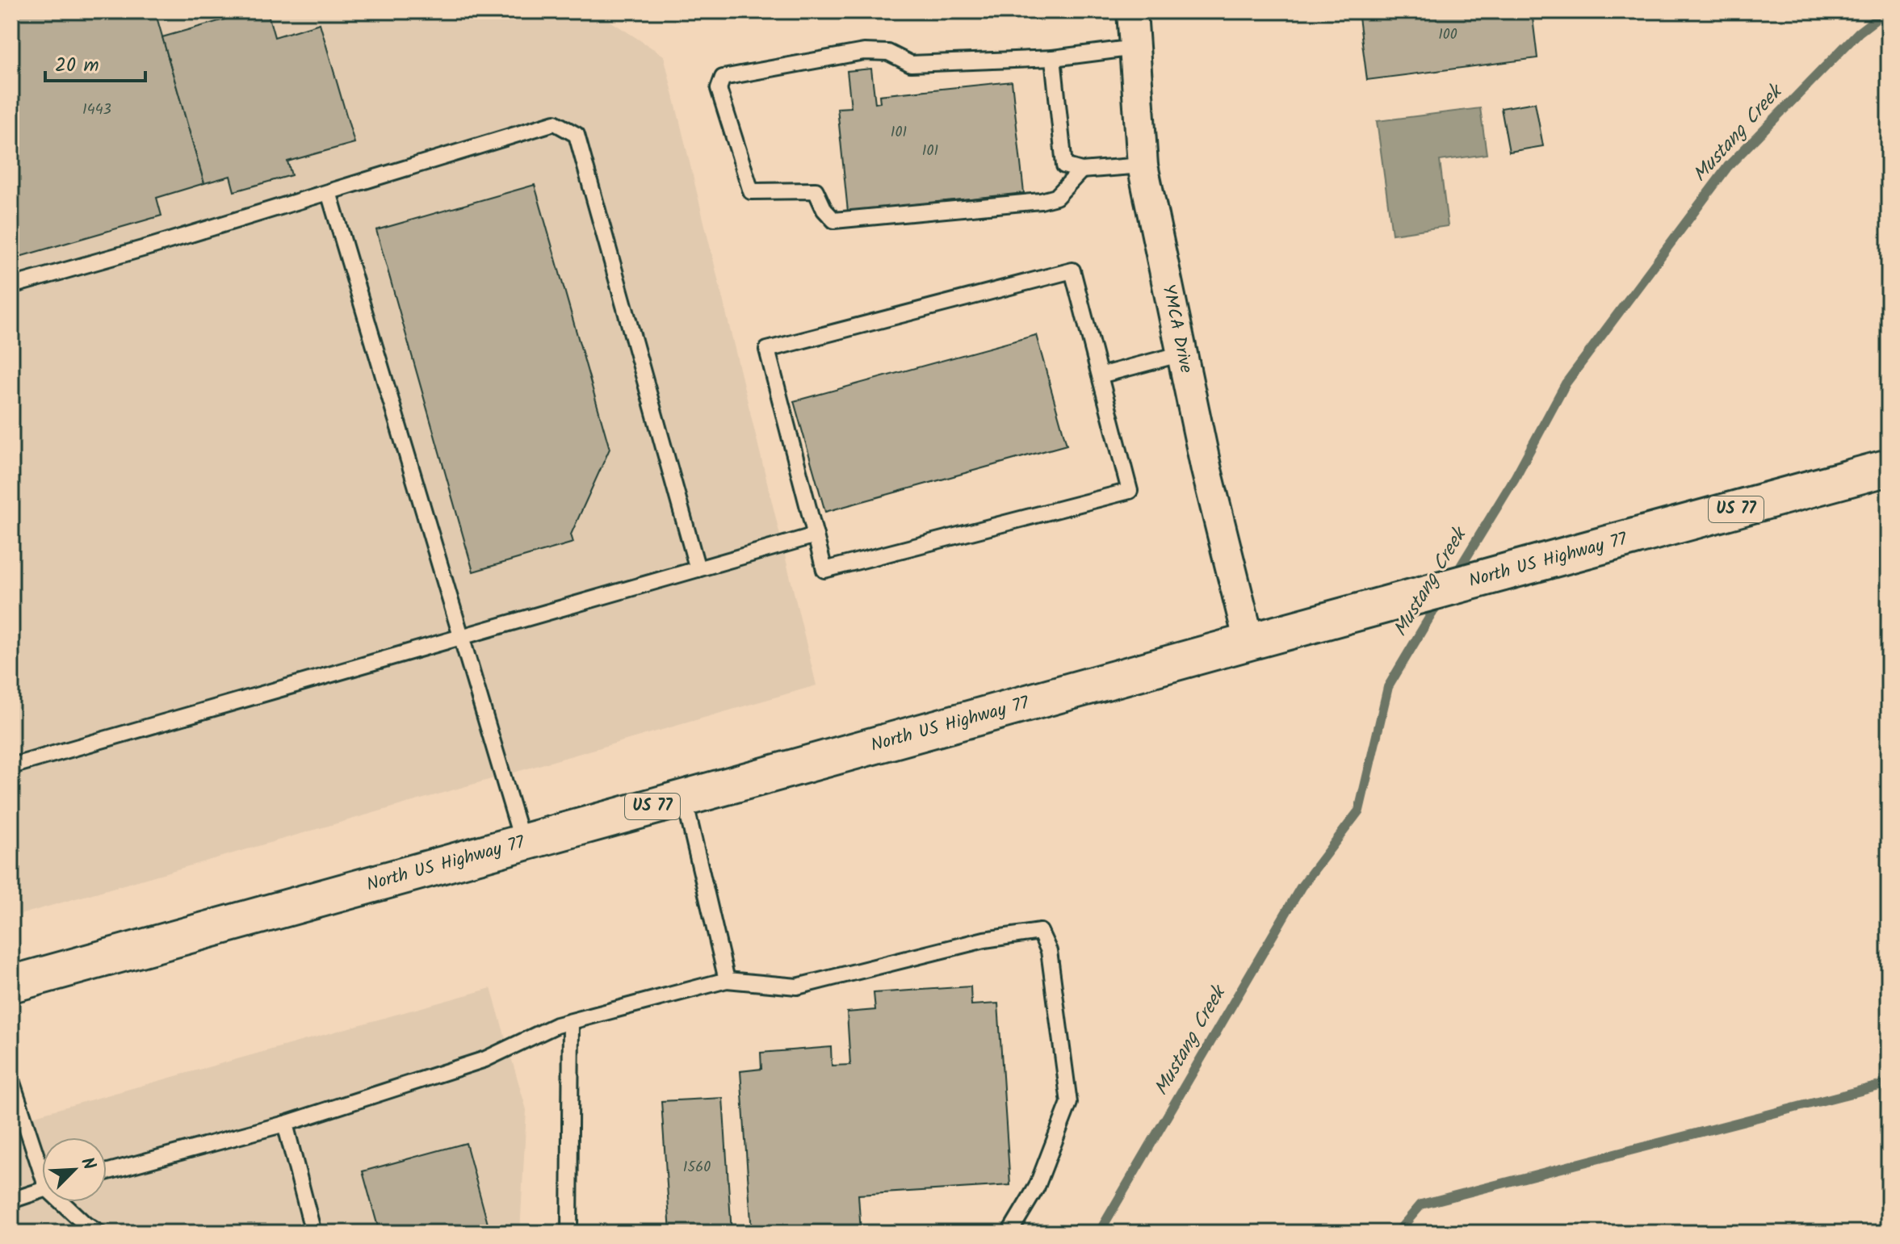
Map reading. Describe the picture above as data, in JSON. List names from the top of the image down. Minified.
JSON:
{"streets":{"main road":["US 77","North US Highway 77"],"street":["YMCA Drive"]},"crossings":[["YMCA Drive","North US Highway 77"]],"water":["Mustang Creek"],"house_numbers":["100","1443","101","101","1560"],"scale_bar":"20 m","north":"top right"}
